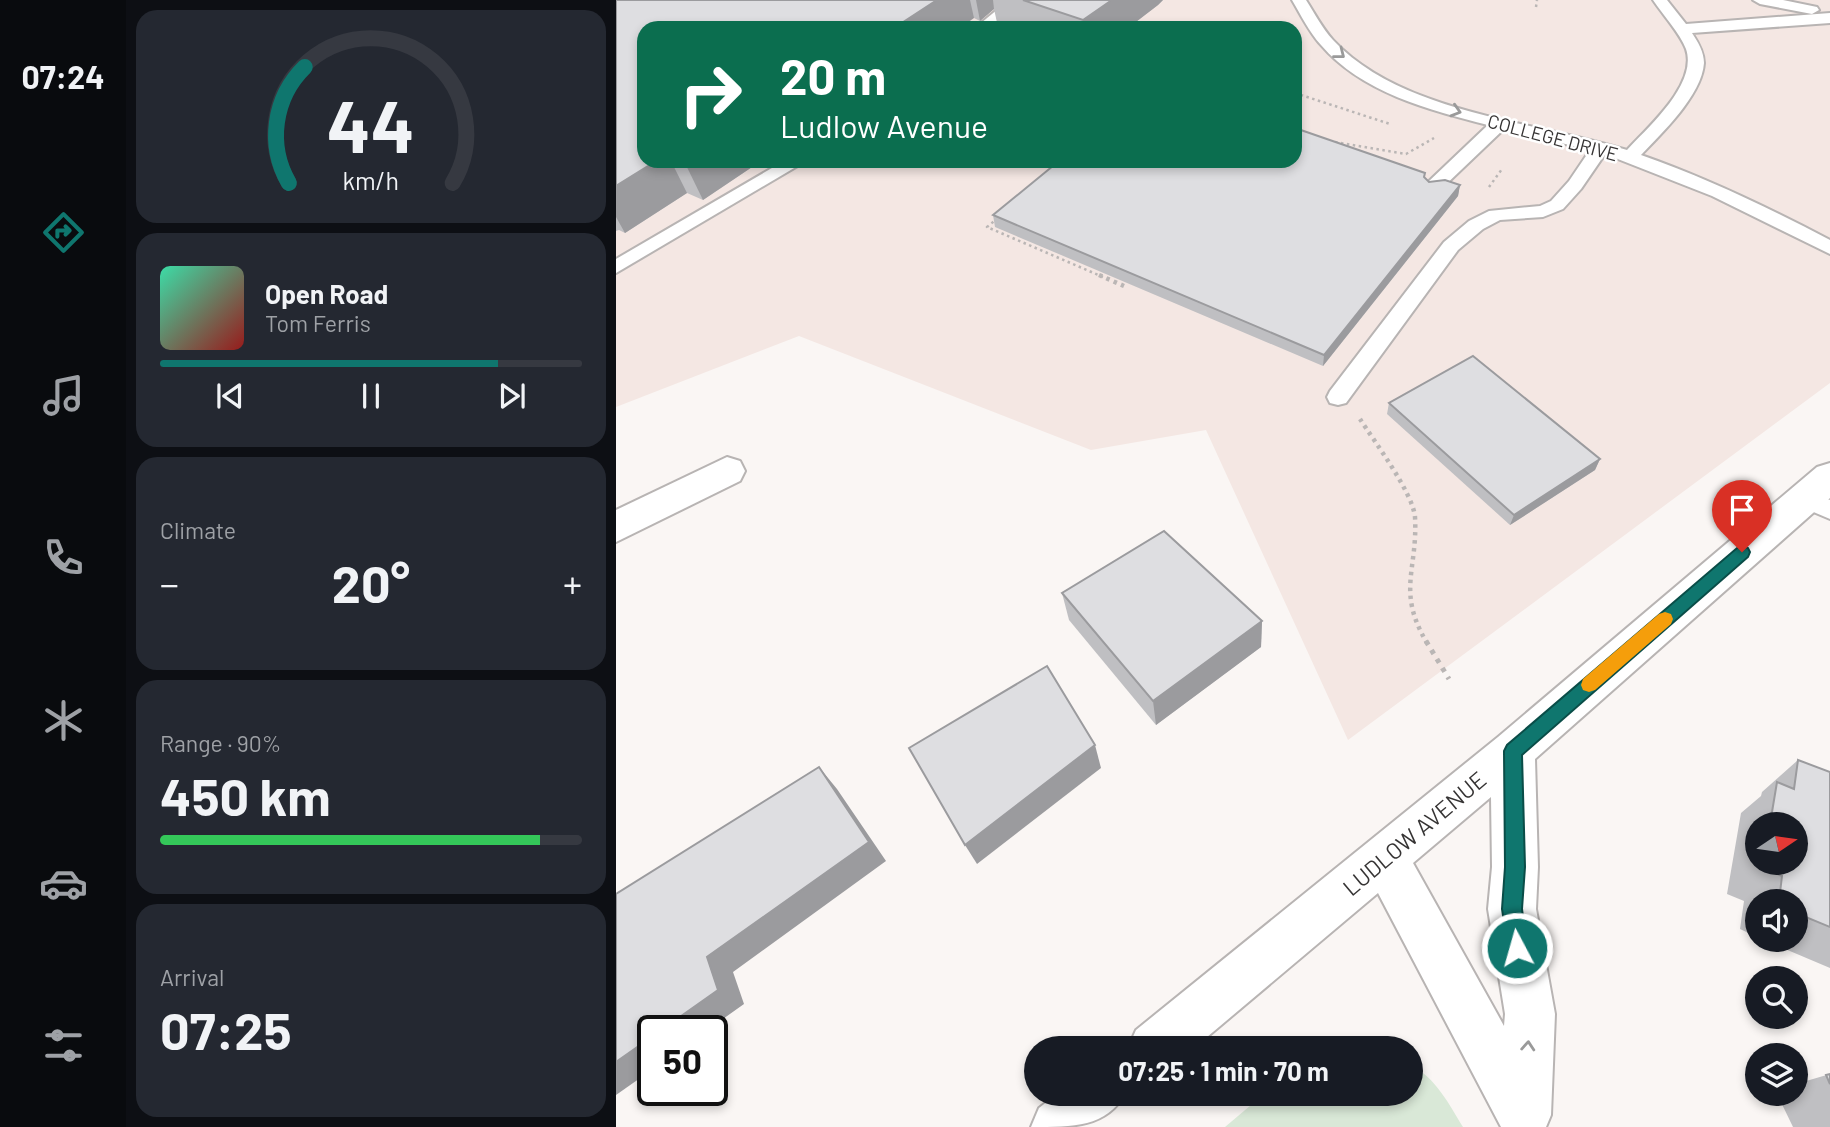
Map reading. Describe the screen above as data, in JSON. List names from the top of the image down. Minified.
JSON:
{"streets":{"main road":["LUDLOW AVENUE"],"lane":["COLLEGE DRIVE"]},"one_way":["COLLEGE DRIVE"],"north":"right","page":{"tabs":"07:24","turn":["20 m","Ludlow Avenue"],"song":["Open Road","Tom Ferris"],"tile":["Climate",["Range · 90%","450 km"],["Arrival","07:25"]],"heat":["−","20°","+"],"limit":"50","trip":"07:25 · 1 min · 70 m","gauge":["44","km/h"]}}
